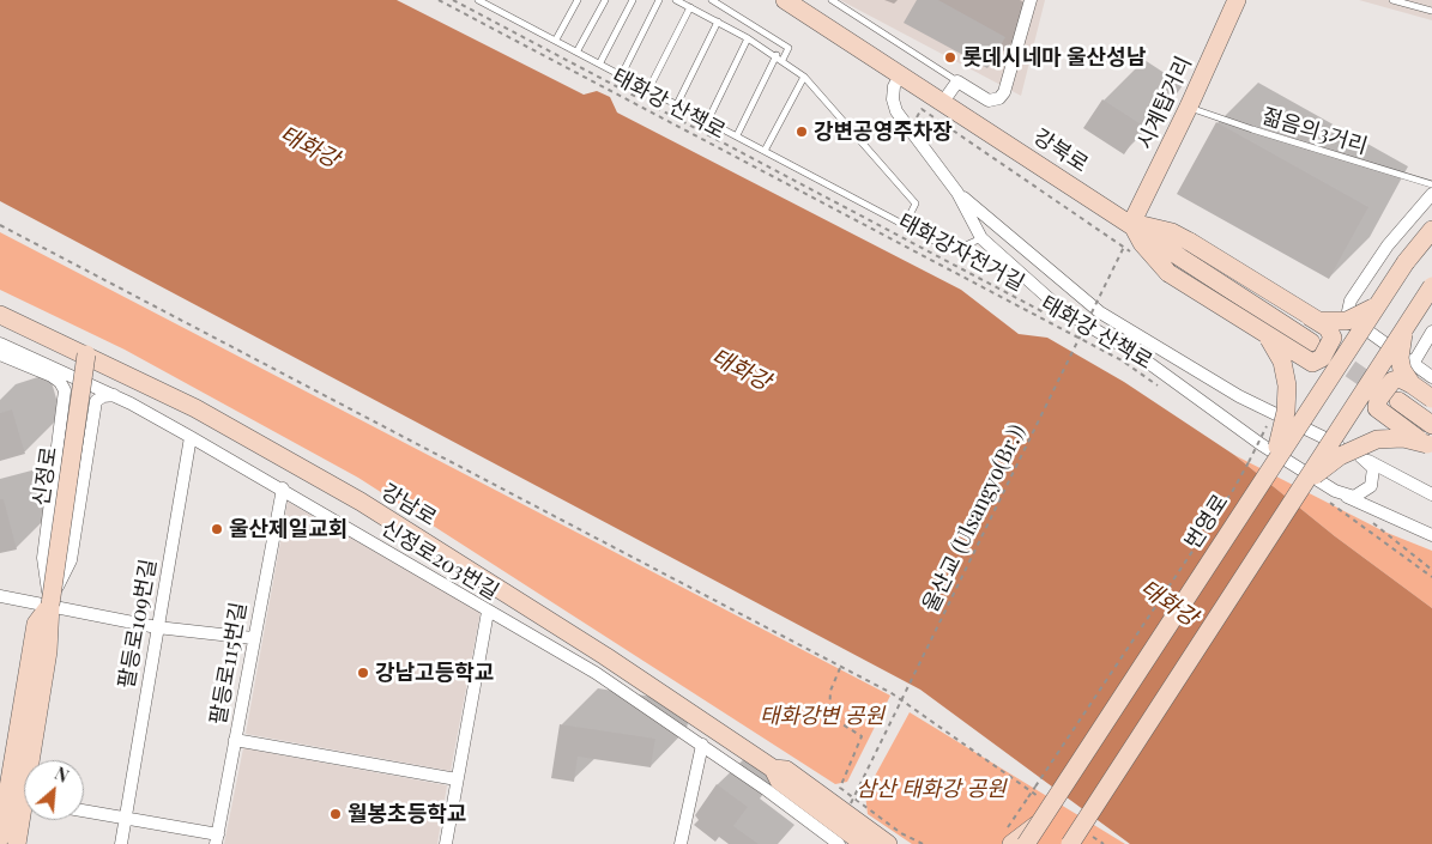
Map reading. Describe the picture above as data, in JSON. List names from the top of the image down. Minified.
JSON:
{"streets":{"main road":["시계탑거리","강북로","신정로","강남로","번영로"],"street":["신정로203번길","팔등로109번길","팔등로115번길"],"lane":["젊음의3거리"],"path":["태화강 산책로","태화강자전거길","울산교 (Ulsangyo(Br.))"]},"crossings":[["시계탑거리","젊음의3거리"],["시계탑거리","강북로"],["신정로","강남로"],["강남로","울산교 (Ulsangyo(Br.))"],["신정로203번길","팔등로109번길"],["신정로203번길","팔등로115번길"]],"water":["태화강"],"parks":["태화강변 공원","삼산 태화강 공원"],"places":["롯데시네마 울산성남","강변공영주차장","울산제일교회","강남고등학교","월봉초등학교"],"north":"top right"}
